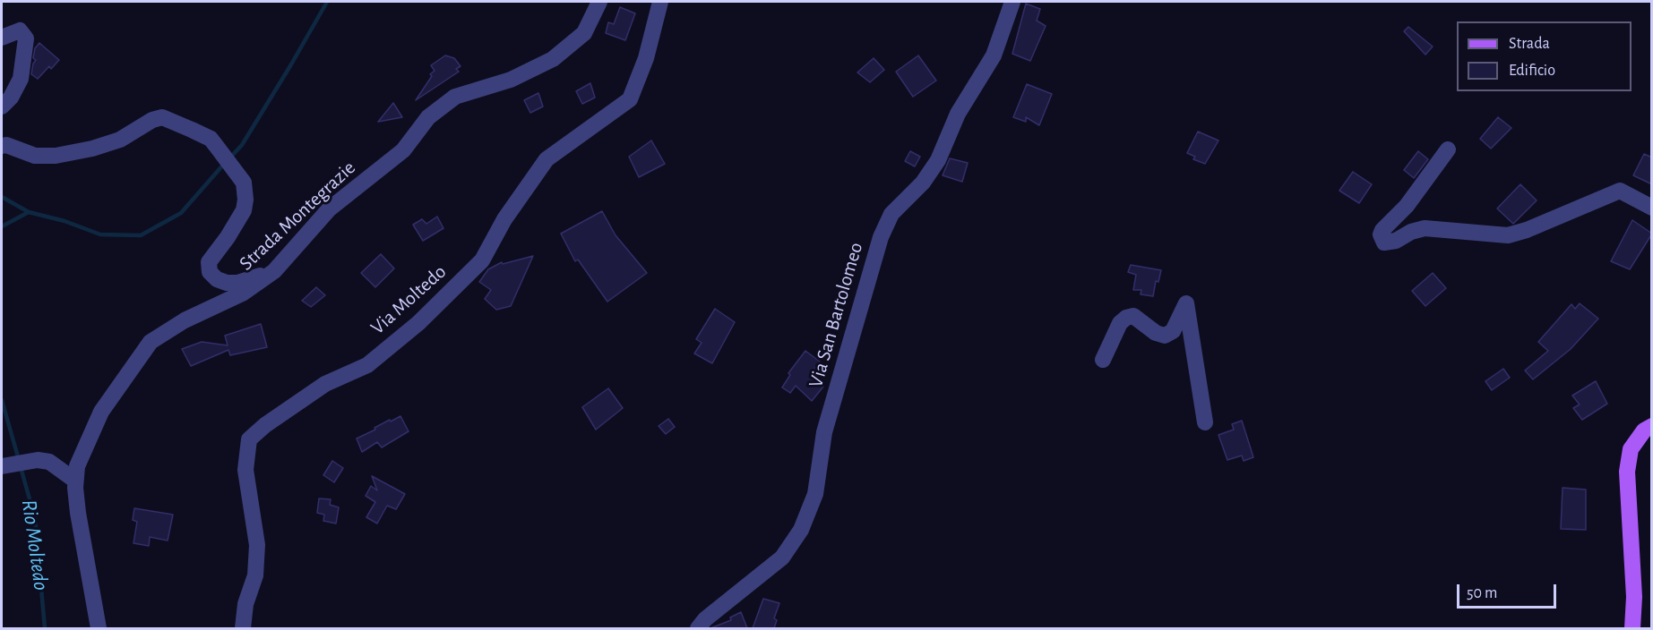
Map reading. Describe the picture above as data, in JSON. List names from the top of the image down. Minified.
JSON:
{"streets":{"street":["Strada Montegrazie","Via Moltedo","Via San Bartolomeo"]},"water":["Rio Moltedo"],"legend":["Strada","Edificio"],"scale_bar":"50 m"}
